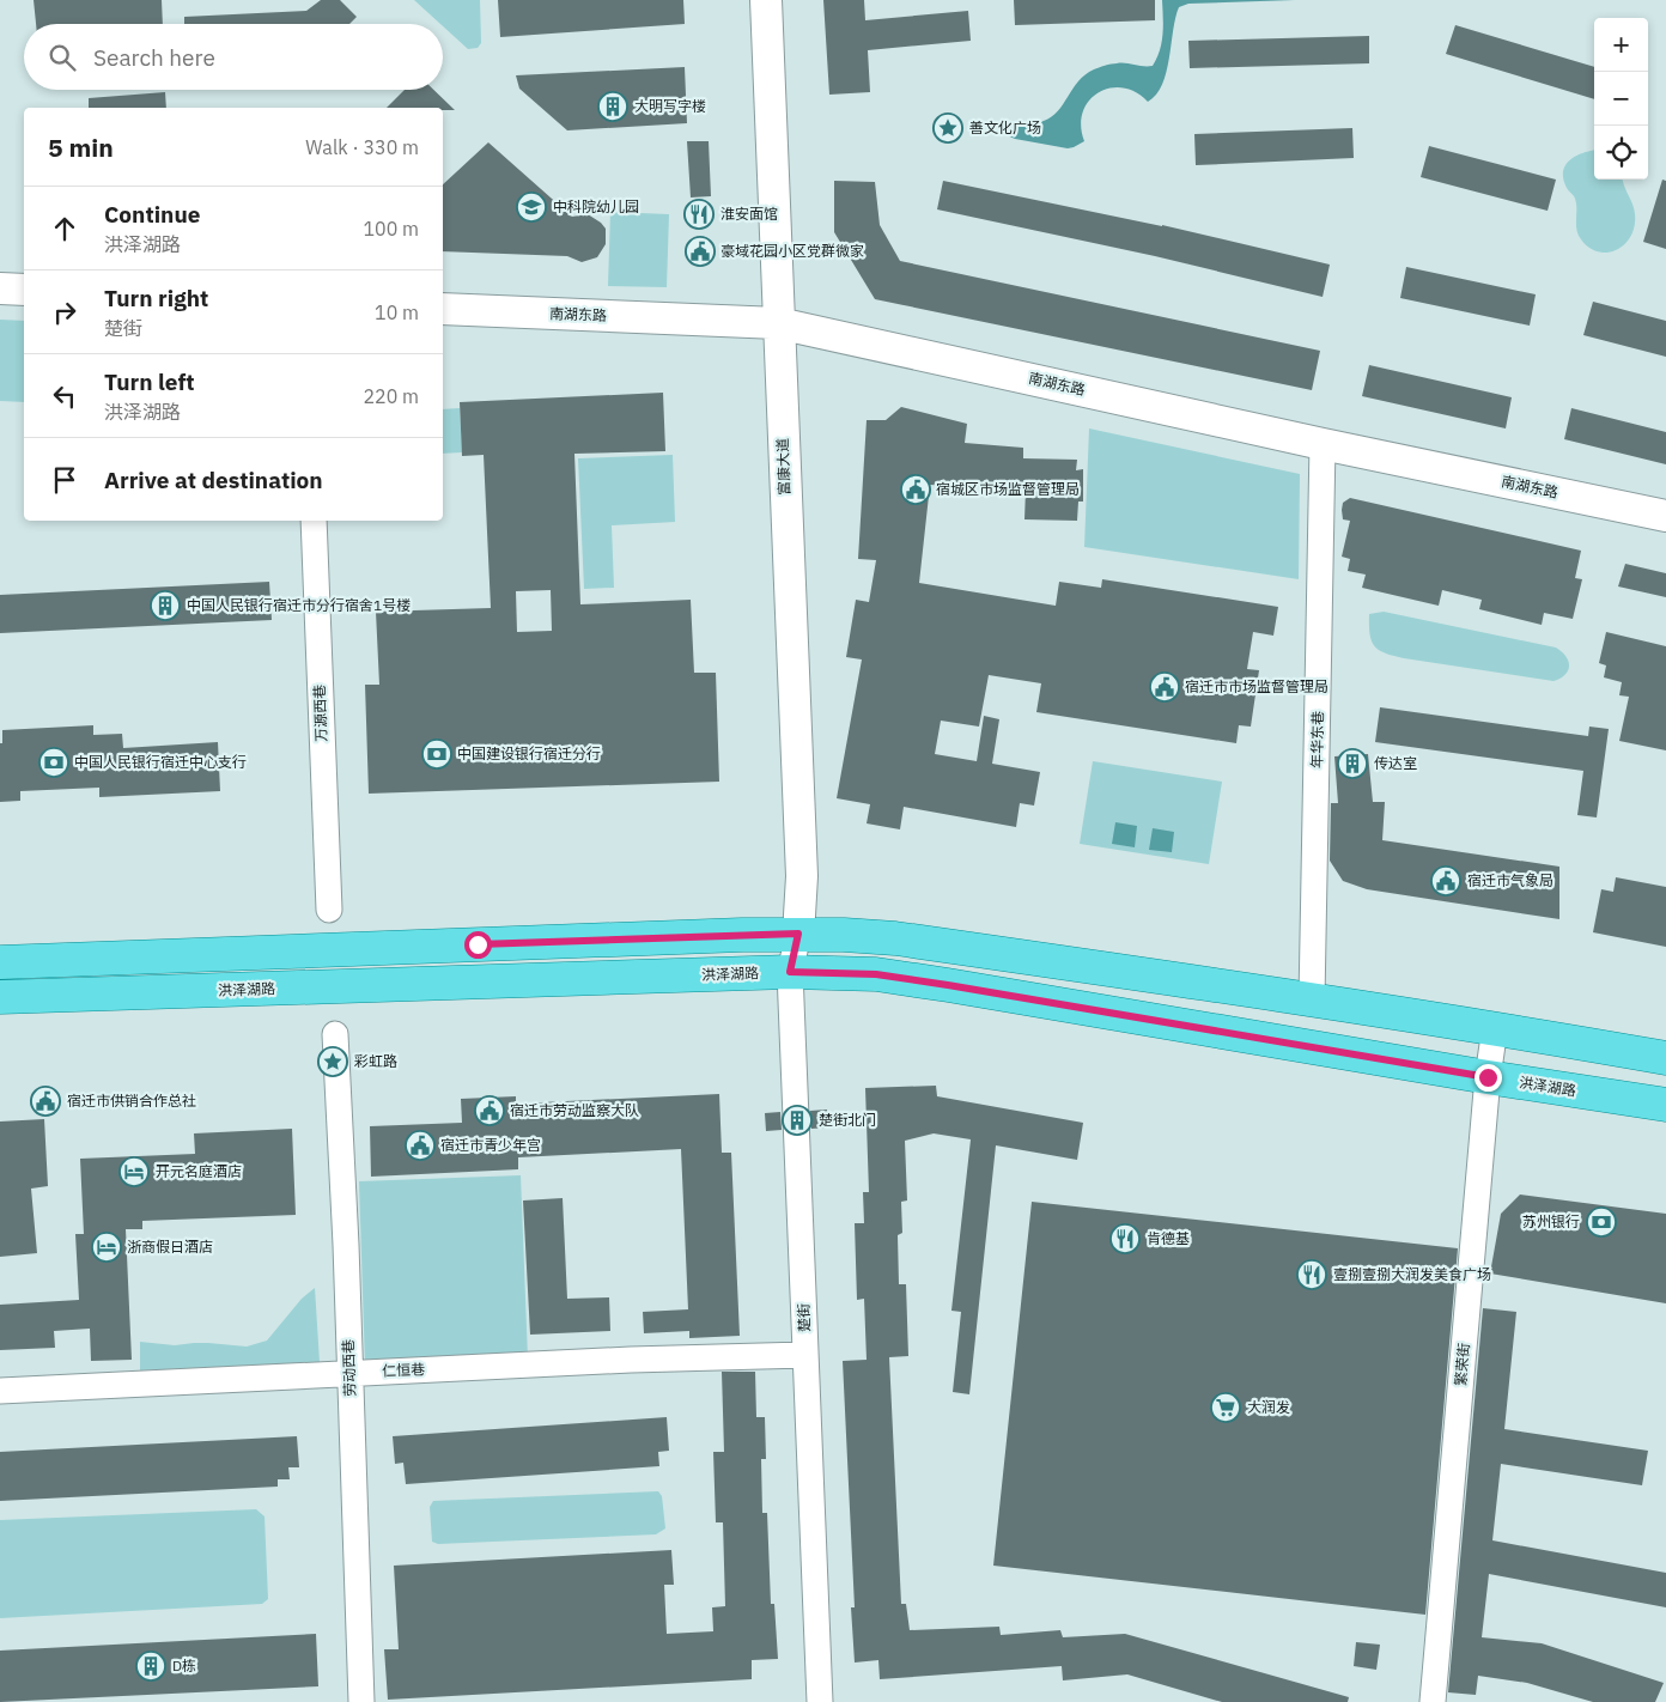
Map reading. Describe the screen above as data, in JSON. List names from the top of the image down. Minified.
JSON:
{"streets":{"main road":["洪泽湖路"],"street":["南湖东路","富康大道","万源西巷","年华东巷","楚街","繁荣街","劳动西巷","仁恒巷"]},"crossings":[["南湖东路","富康大道"],["南湖东路","年华东巷"],["富康大道","楚街"],["洪泽湖路","楚街"],["洪泽湖路","繁荣街"],["楚街","仁恒巷"],["劳动西巷","仁恒巷"]],"places":{"building":["大明写字楼","中国人民银行宿迁市分行宿舍1号楼","传达室","楚街北门","D栋"],"place":["善文化广场","彩虹路"],"school or university":["中科院幼儿园"],"restaurant":["淮安面馆","肯德基","壹捌壹捌大润发美食广场"],"public building":["豪域花园小区党群微家","宿城区市场监督管理局","宿迁市市场监督管理局","宿迁市气象局","宿迁市供销合作总社","宿迁市劳动监察大队","宿迁市青少年宫"],"bank":["中国建设银行宿迁分行","中国人民银行宿迁中心支行","苏州银行"],"hotel":["开元名庭酒店","浙商假日酒店"],"supermarket":["大润发"]},"page":{"map_buttons":["+","−"],"search":"Search here","heading":["5 min","Walk · 330 m"],"list":[["Continue","洪泽湖路","100 m"],["Turn right","楚街","10 m"],["Turn left","洪泽湖路","220 m"],"Arrive at destination"]}}
